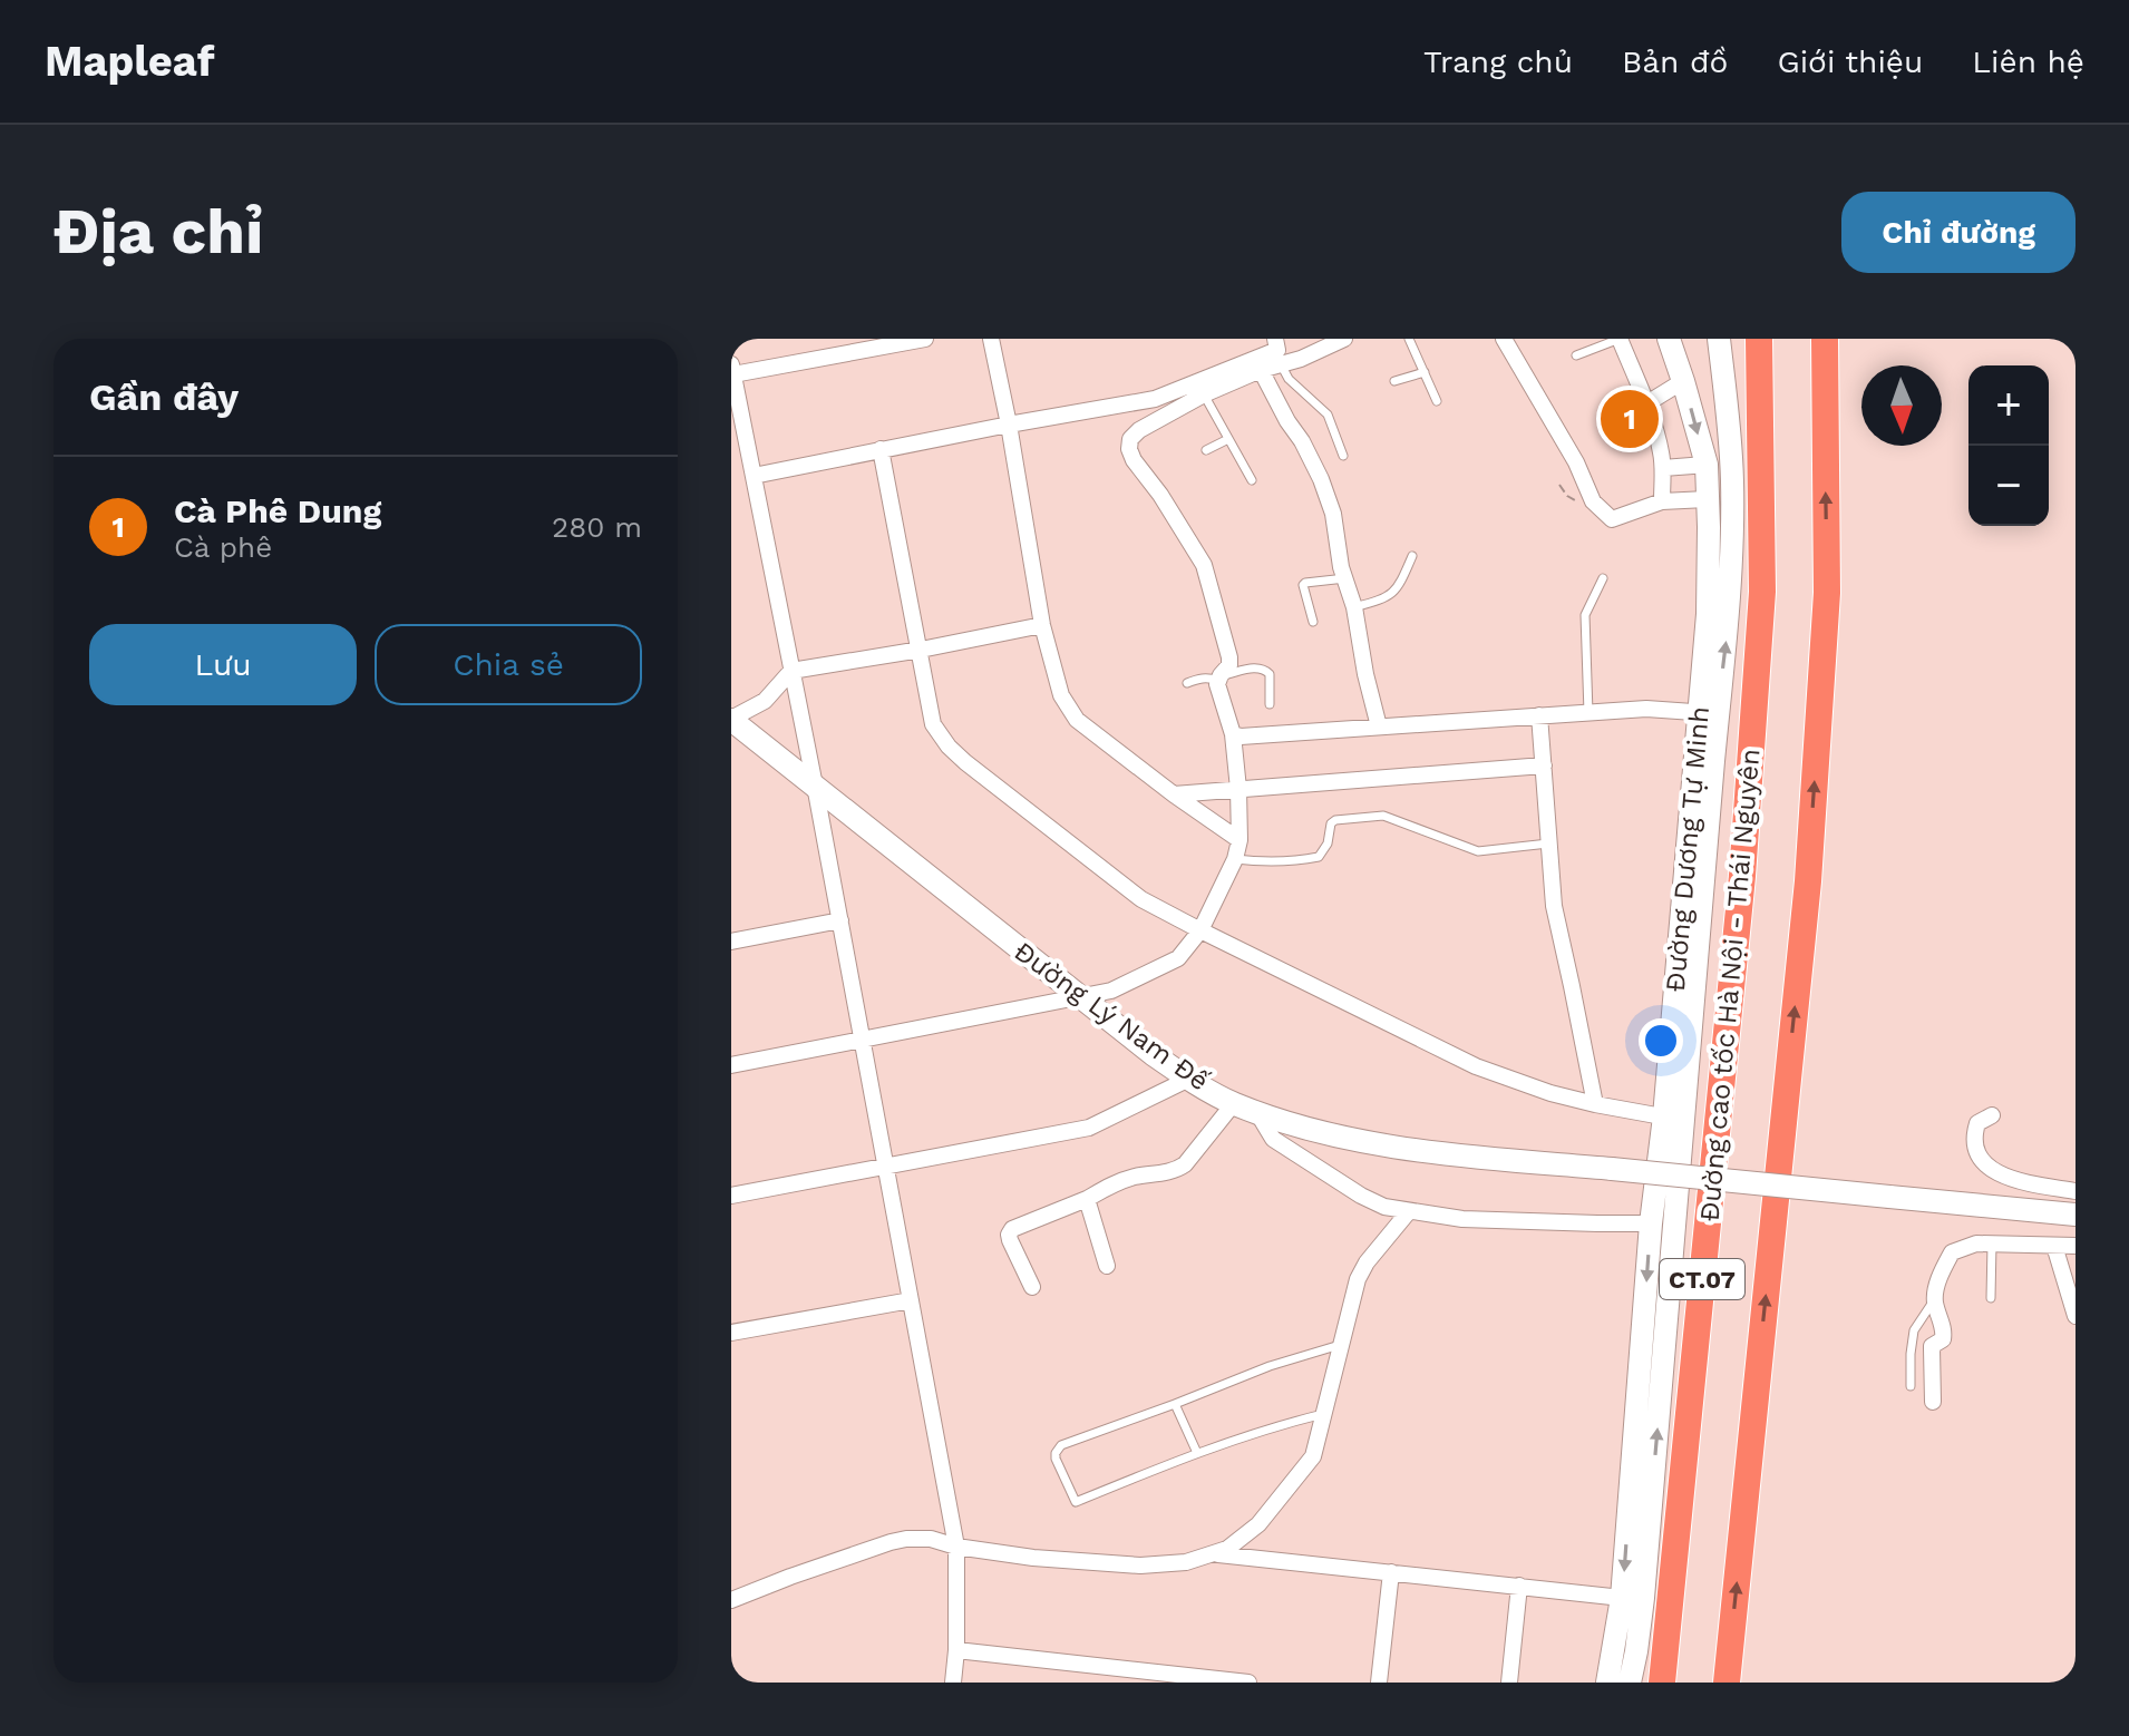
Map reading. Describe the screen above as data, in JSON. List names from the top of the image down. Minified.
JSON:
{"streets":{"highway":["Đường cao tốc Hà Nội - Thái Nguyên","CT.07"],"street":["Đường Dương Tự Minh","Đường Lý Nam Đế"]},"north":"bottom","page":{"header":"Mapleaf","nav":["Trang chủ","Bản đồ","Giới thiệu","Liên hệ"],"buttons":["Chỉ đường",["Lưu","Chia sẻ"]],"title":"Địa chỉ","heading":"Gần đây","map_buttons":["+","−"],"pins":"1","list":[{"mark":"1","name":"Cà Phê Dung","note":"Cà phê","value":"280 m"}]}}
